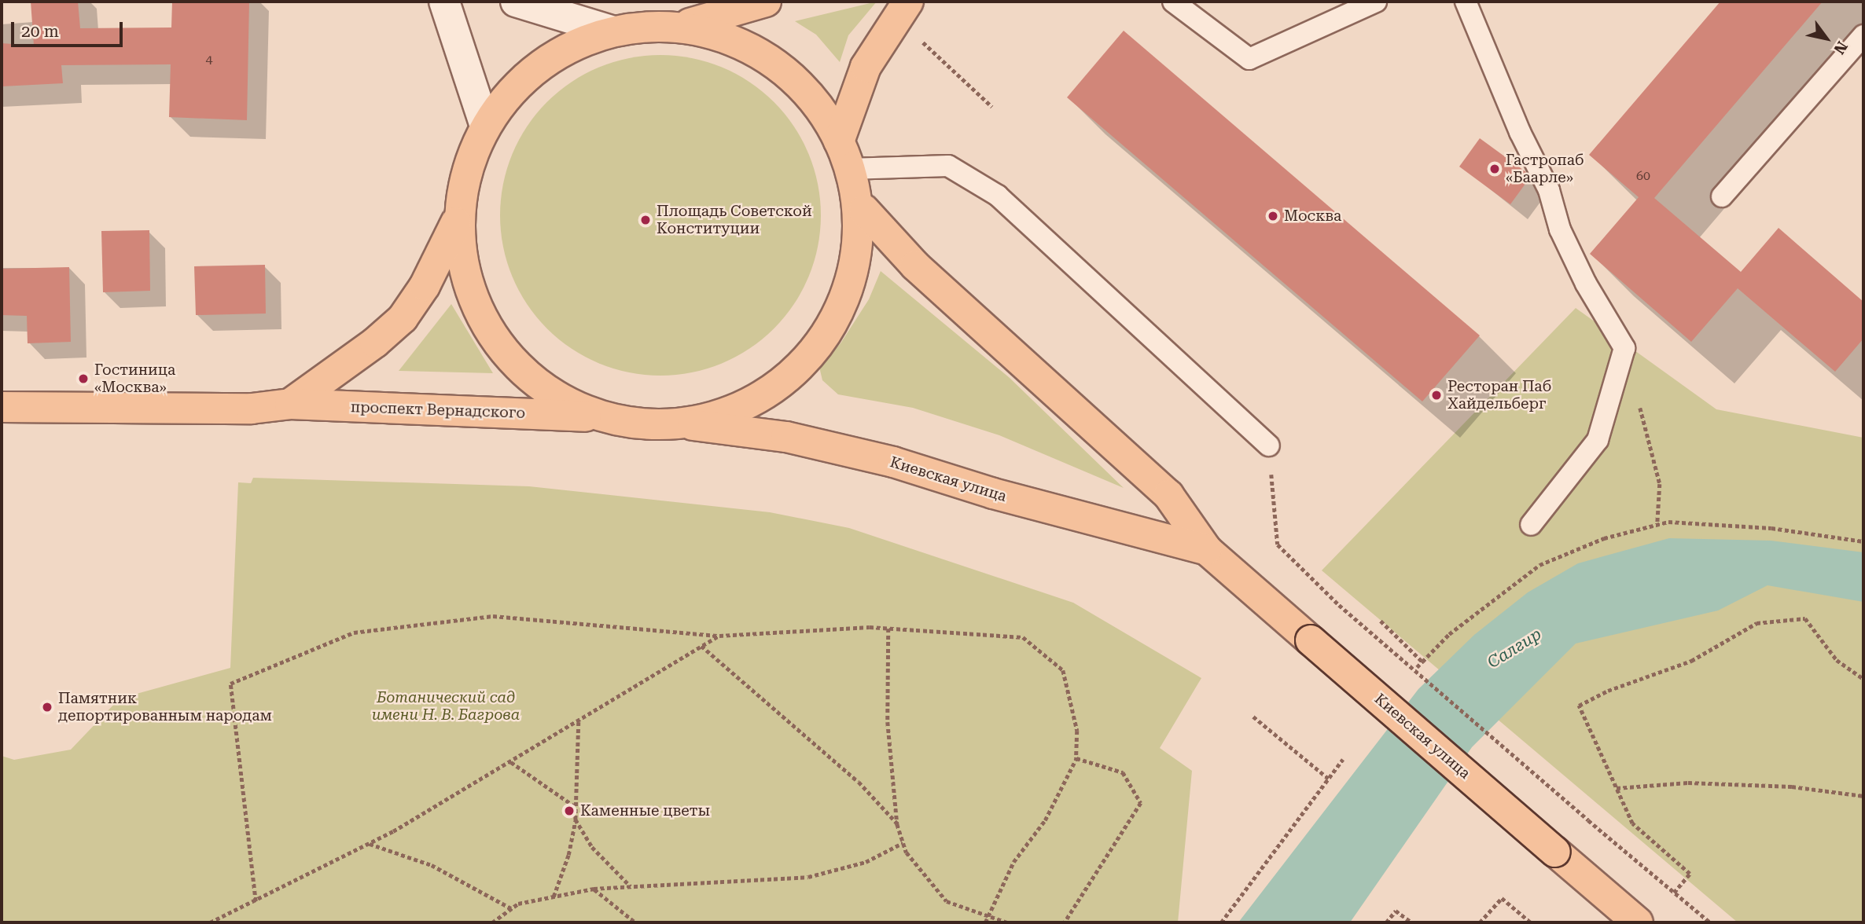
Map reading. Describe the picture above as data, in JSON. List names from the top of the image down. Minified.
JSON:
{"streets":{"main road":["проспект Вернадского","Киевская улица"]},"water":["Салгир"],"parks":["Ботанический сад имени Н. В. Багрова"],"places":["Гастропаб «Баарле»","Москва","Площадь Советской Конституции","Гостиница «Москва»","Ресторан Паб Хайдельберг","Памятник депортированным народам","Каменные цветы"],"house_numbers":["4","60"],"scale_bar":"20 m","north":"bottom right"}
